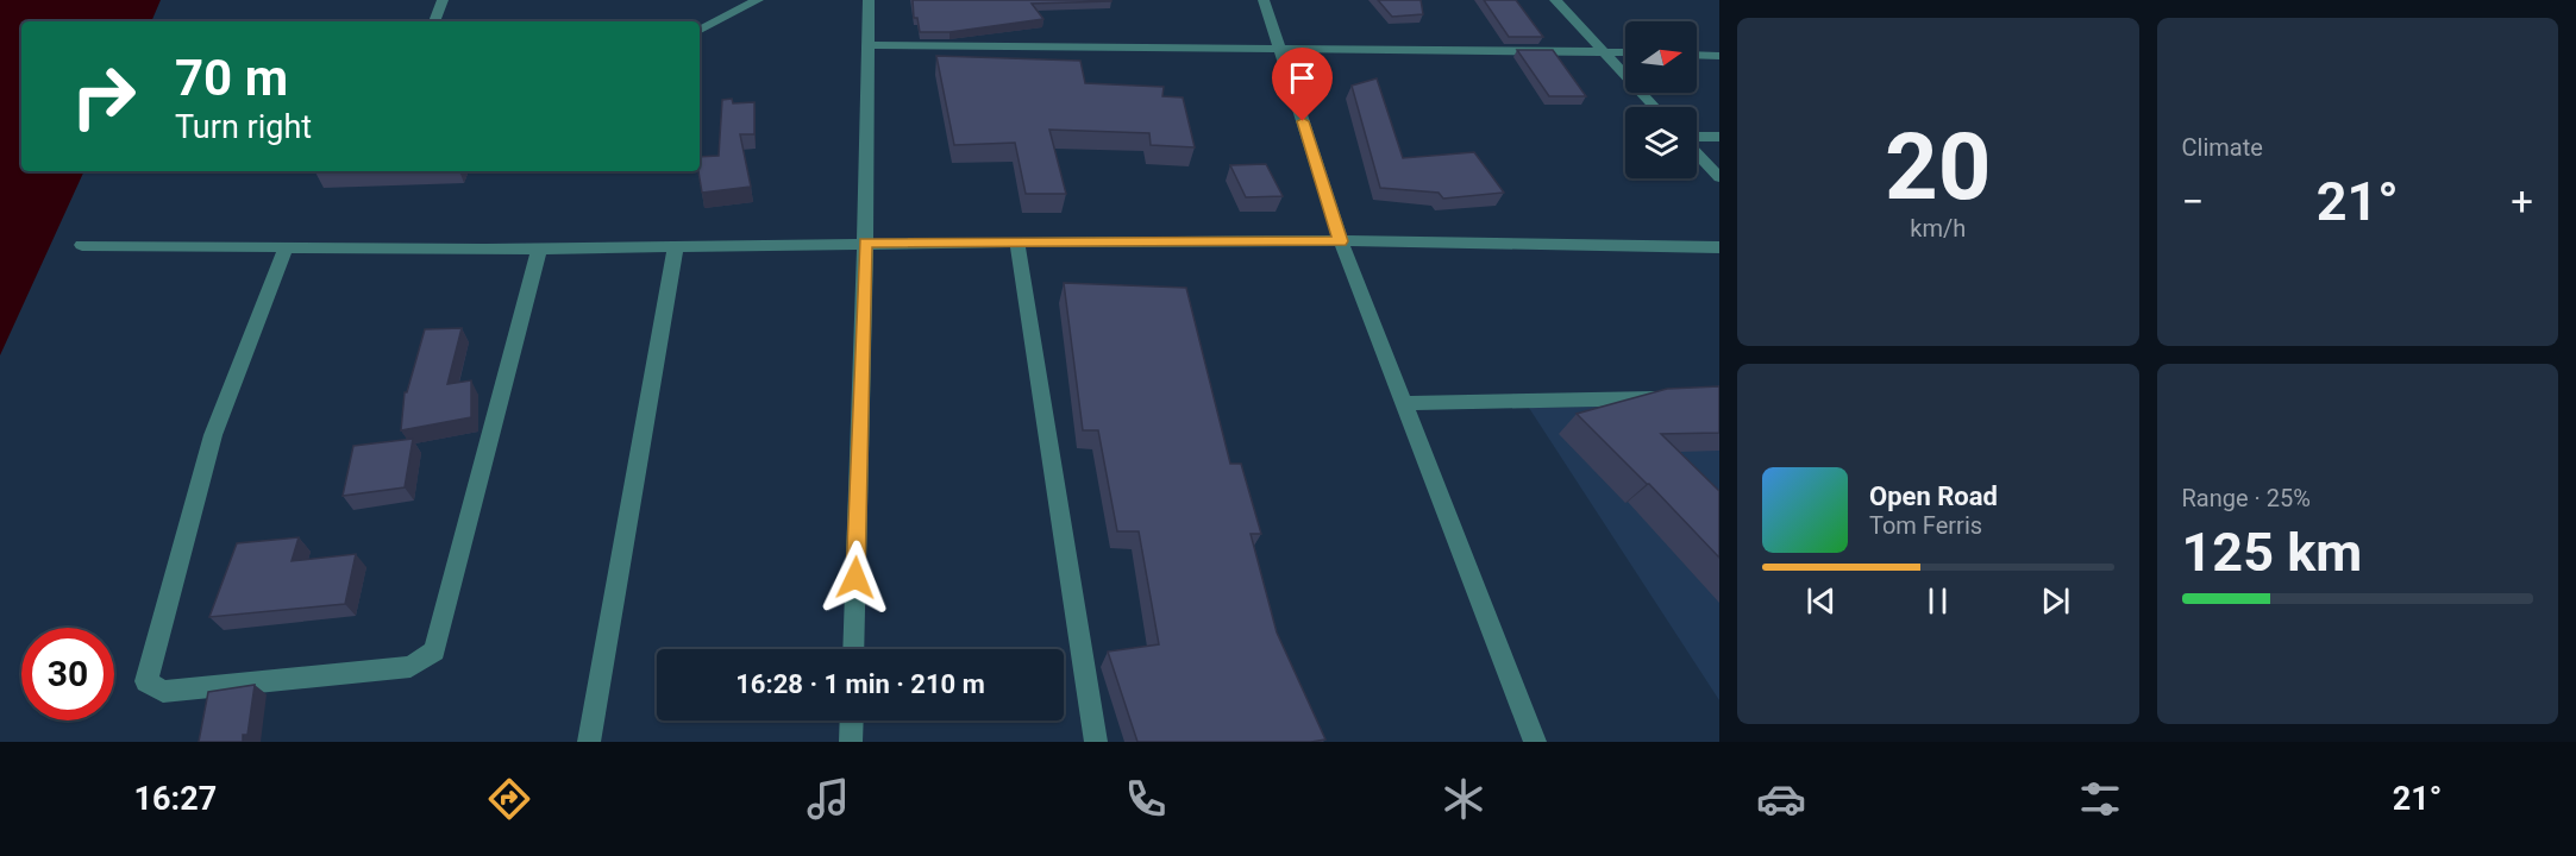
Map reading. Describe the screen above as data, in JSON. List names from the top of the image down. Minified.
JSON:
{"north":"right","page":{"tile":[["20","km/h"],"Climate",["Range · 25%","125 km"]],"turn":["70 m","Turn right"],"heat":["−","21°","+"],"song":["Open Road","Tom Ferris"],"limit":"30","trip":"16:28 · 1 min · 210 m","tabs":["16:27","21°"]}}
